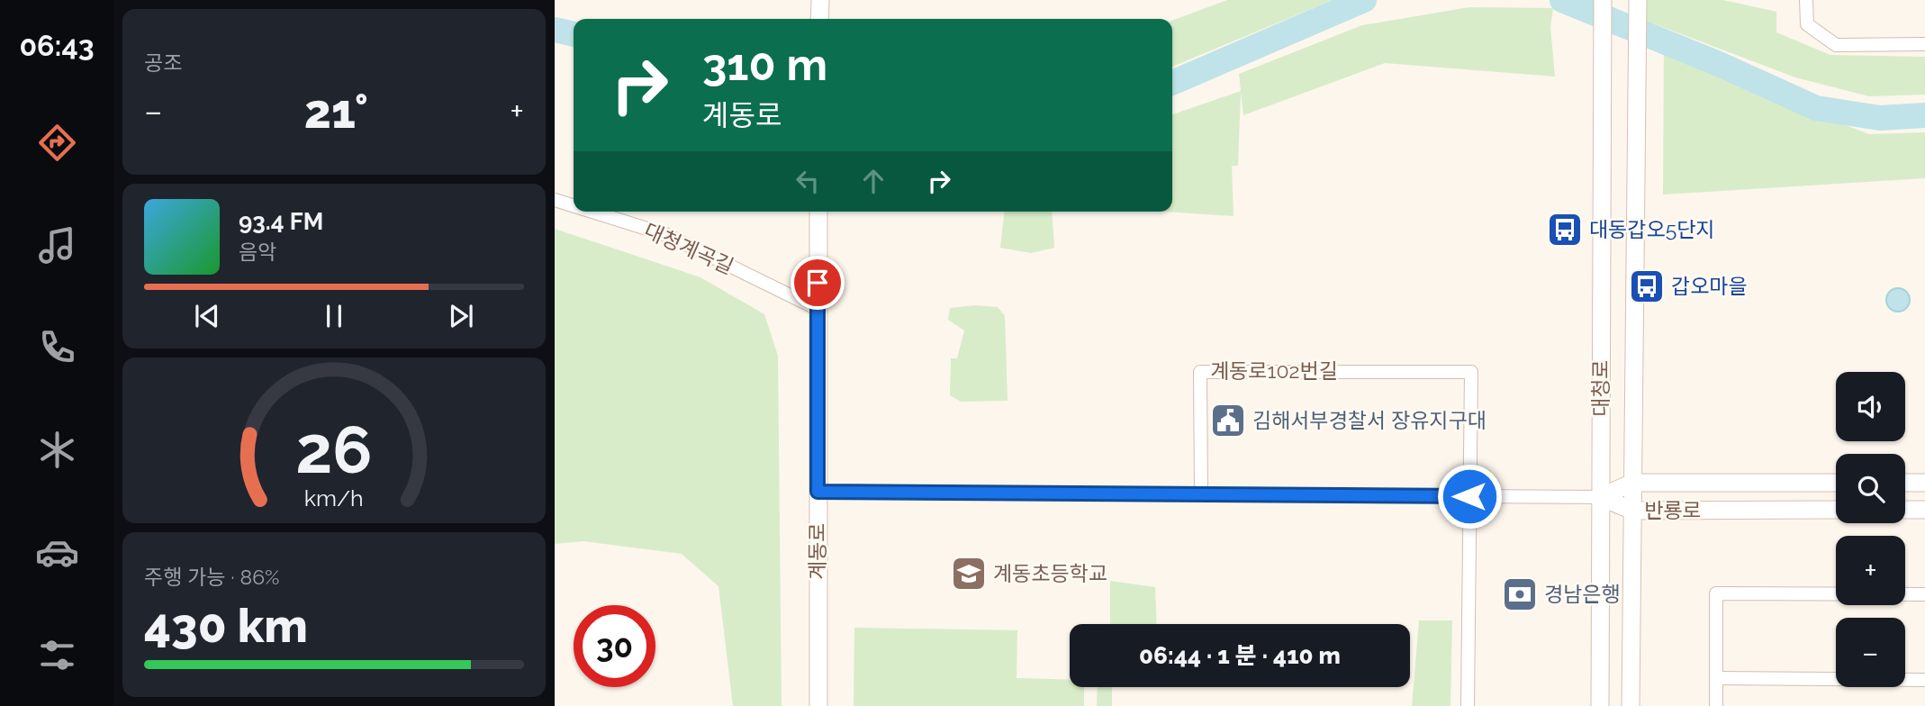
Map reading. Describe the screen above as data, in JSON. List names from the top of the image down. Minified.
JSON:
{"streets":{"main road":["대청로","반룡로","계동로"],"street":["대청계곡길","계동로102번길"]},"crossings":[["대청계곡길","계동로"],["대청로","반룡로"]],"places":{"bus stop":["대동갑오5단지","갑오마을"],"public building":["김해서부경찰서 장유지구대"],"school or university":["계동초등학교"],"bank":["경남은행"]},"page":{"tabs":"06:43","tile":["공조",["주행 가능 · 86%","430 km"]],"turn":["310 m","계동로"],"heat":["−","21°","+"],"song":["93.4 FM","음악"],"map_buttons":["+","−"],"limit":"30","trip":"06:44 · 1 분 · 410 m","gauge":["26","km/h"]}}
